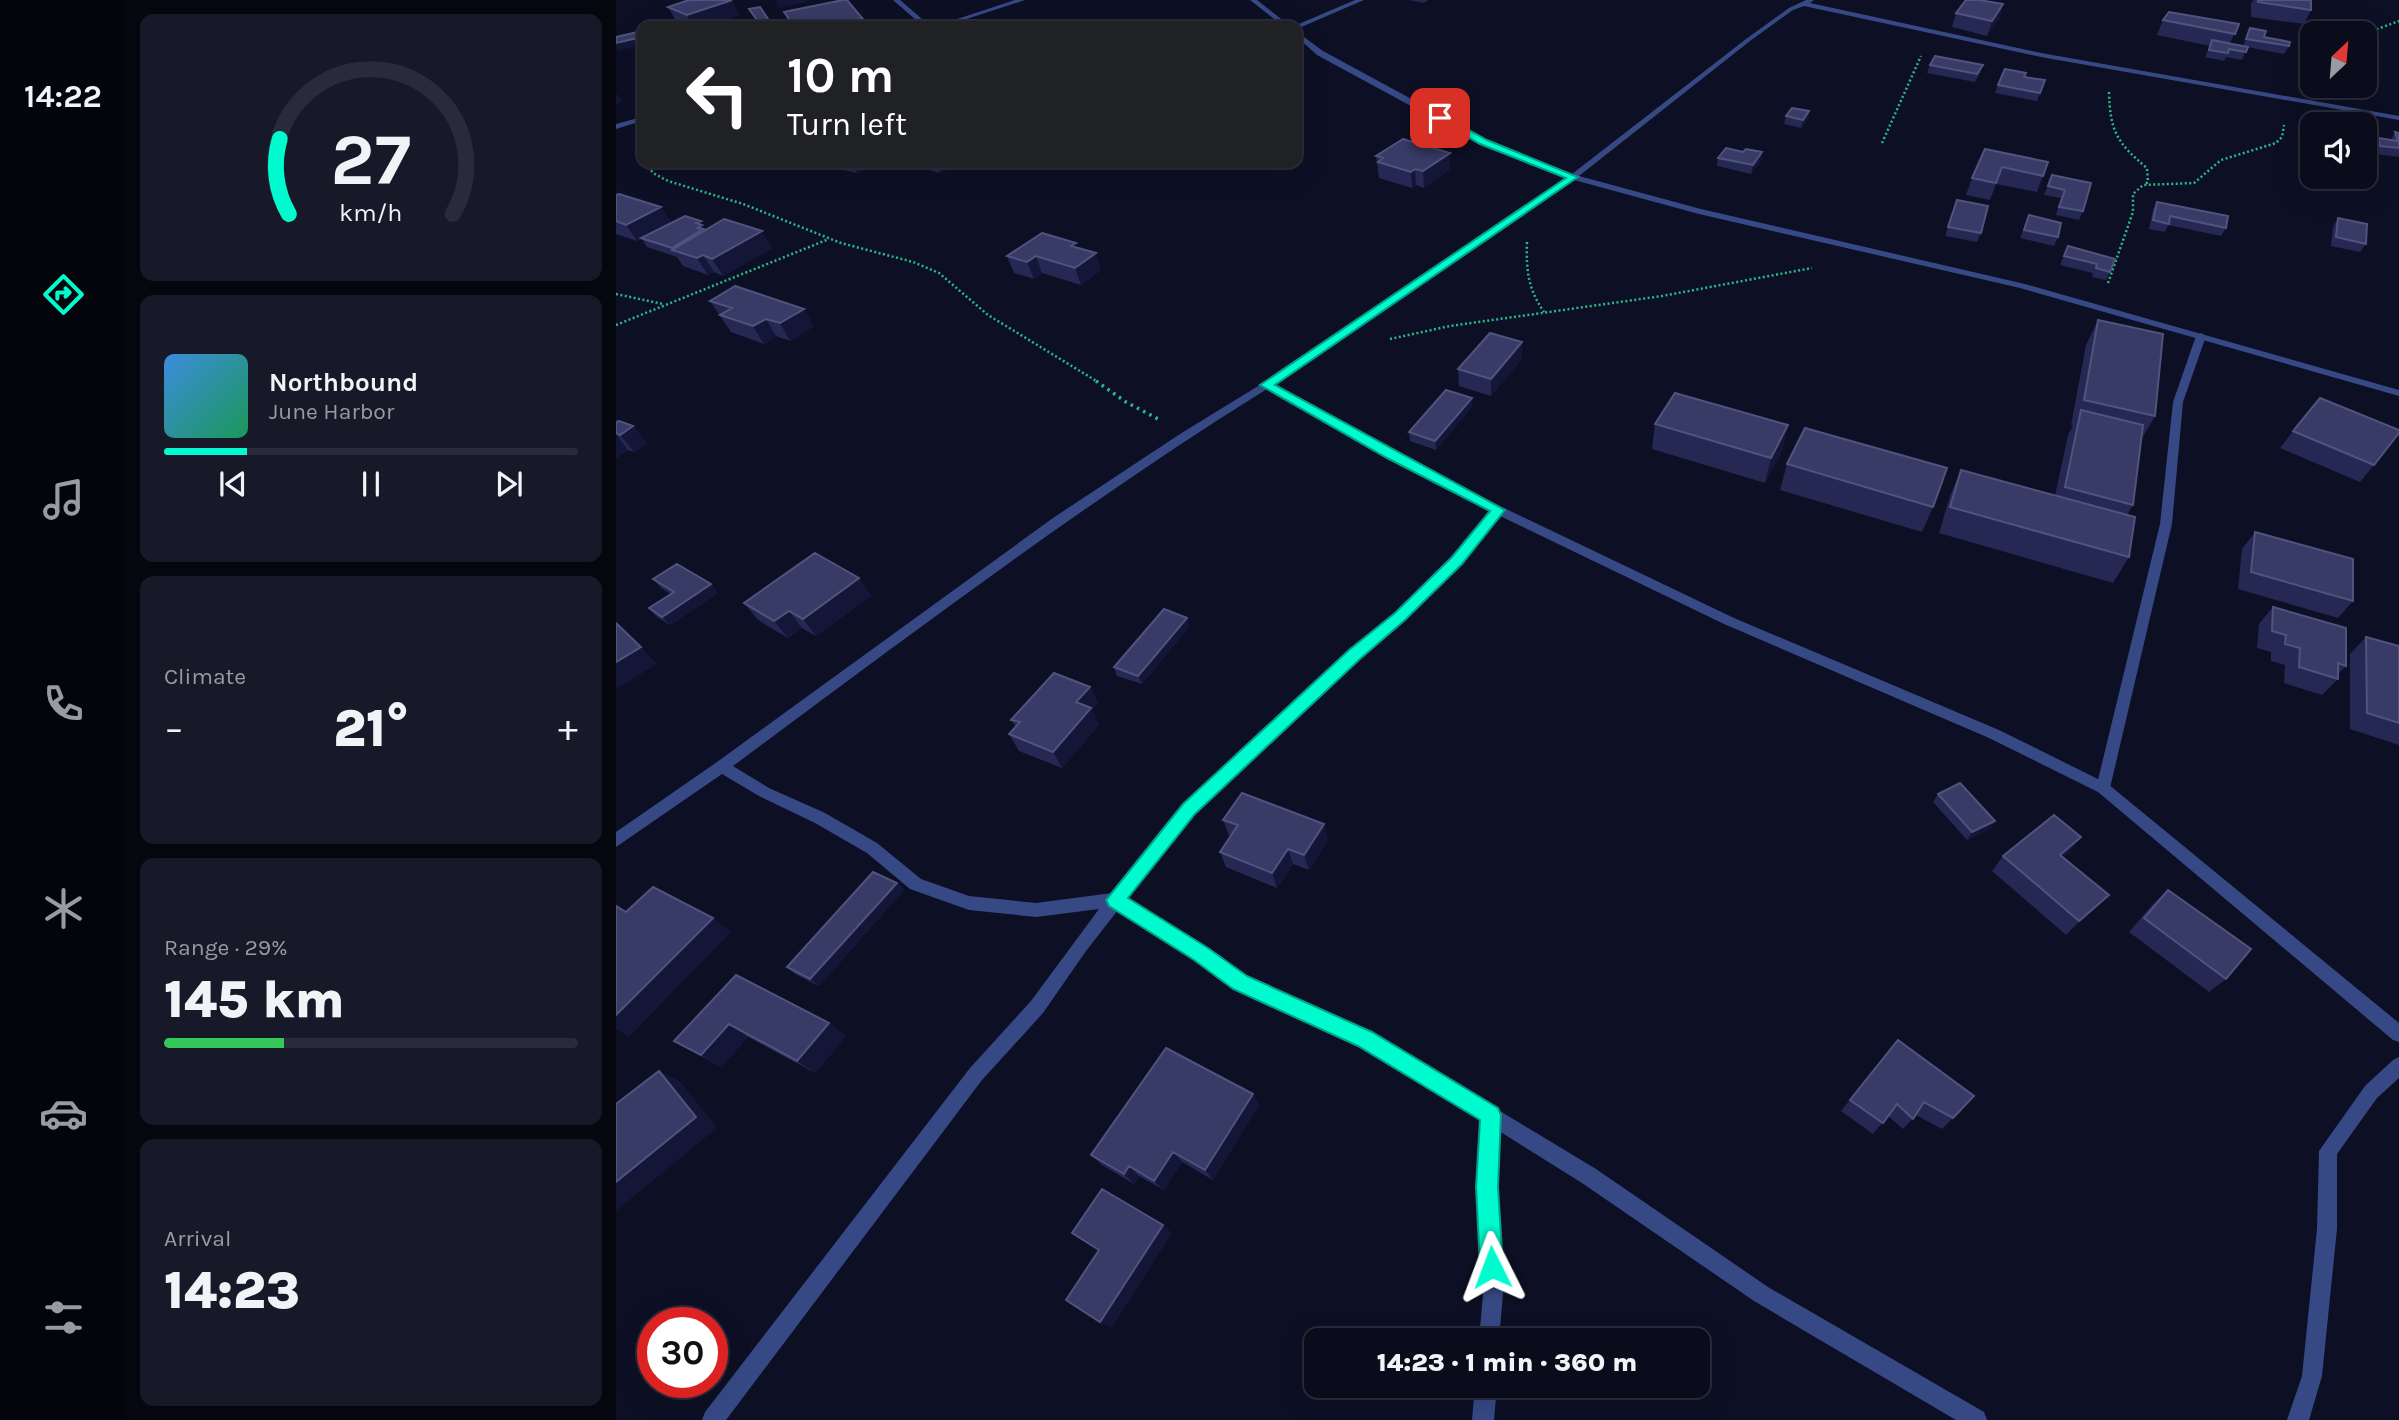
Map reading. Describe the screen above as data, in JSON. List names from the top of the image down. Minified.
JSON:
{"north":"top right","page":{"tabs":"14:22","turn":["10 m","Turn left"],"song":["Northbound","June Harbor"],"tile":["Climate",["Range · 29%","145 km"],["Arrival","14:23"]],"heat":["−","21°","+"],"limit":"30","trip":"14:23 · 1 min · 360 m","gauge":["27","km/h"]}}
